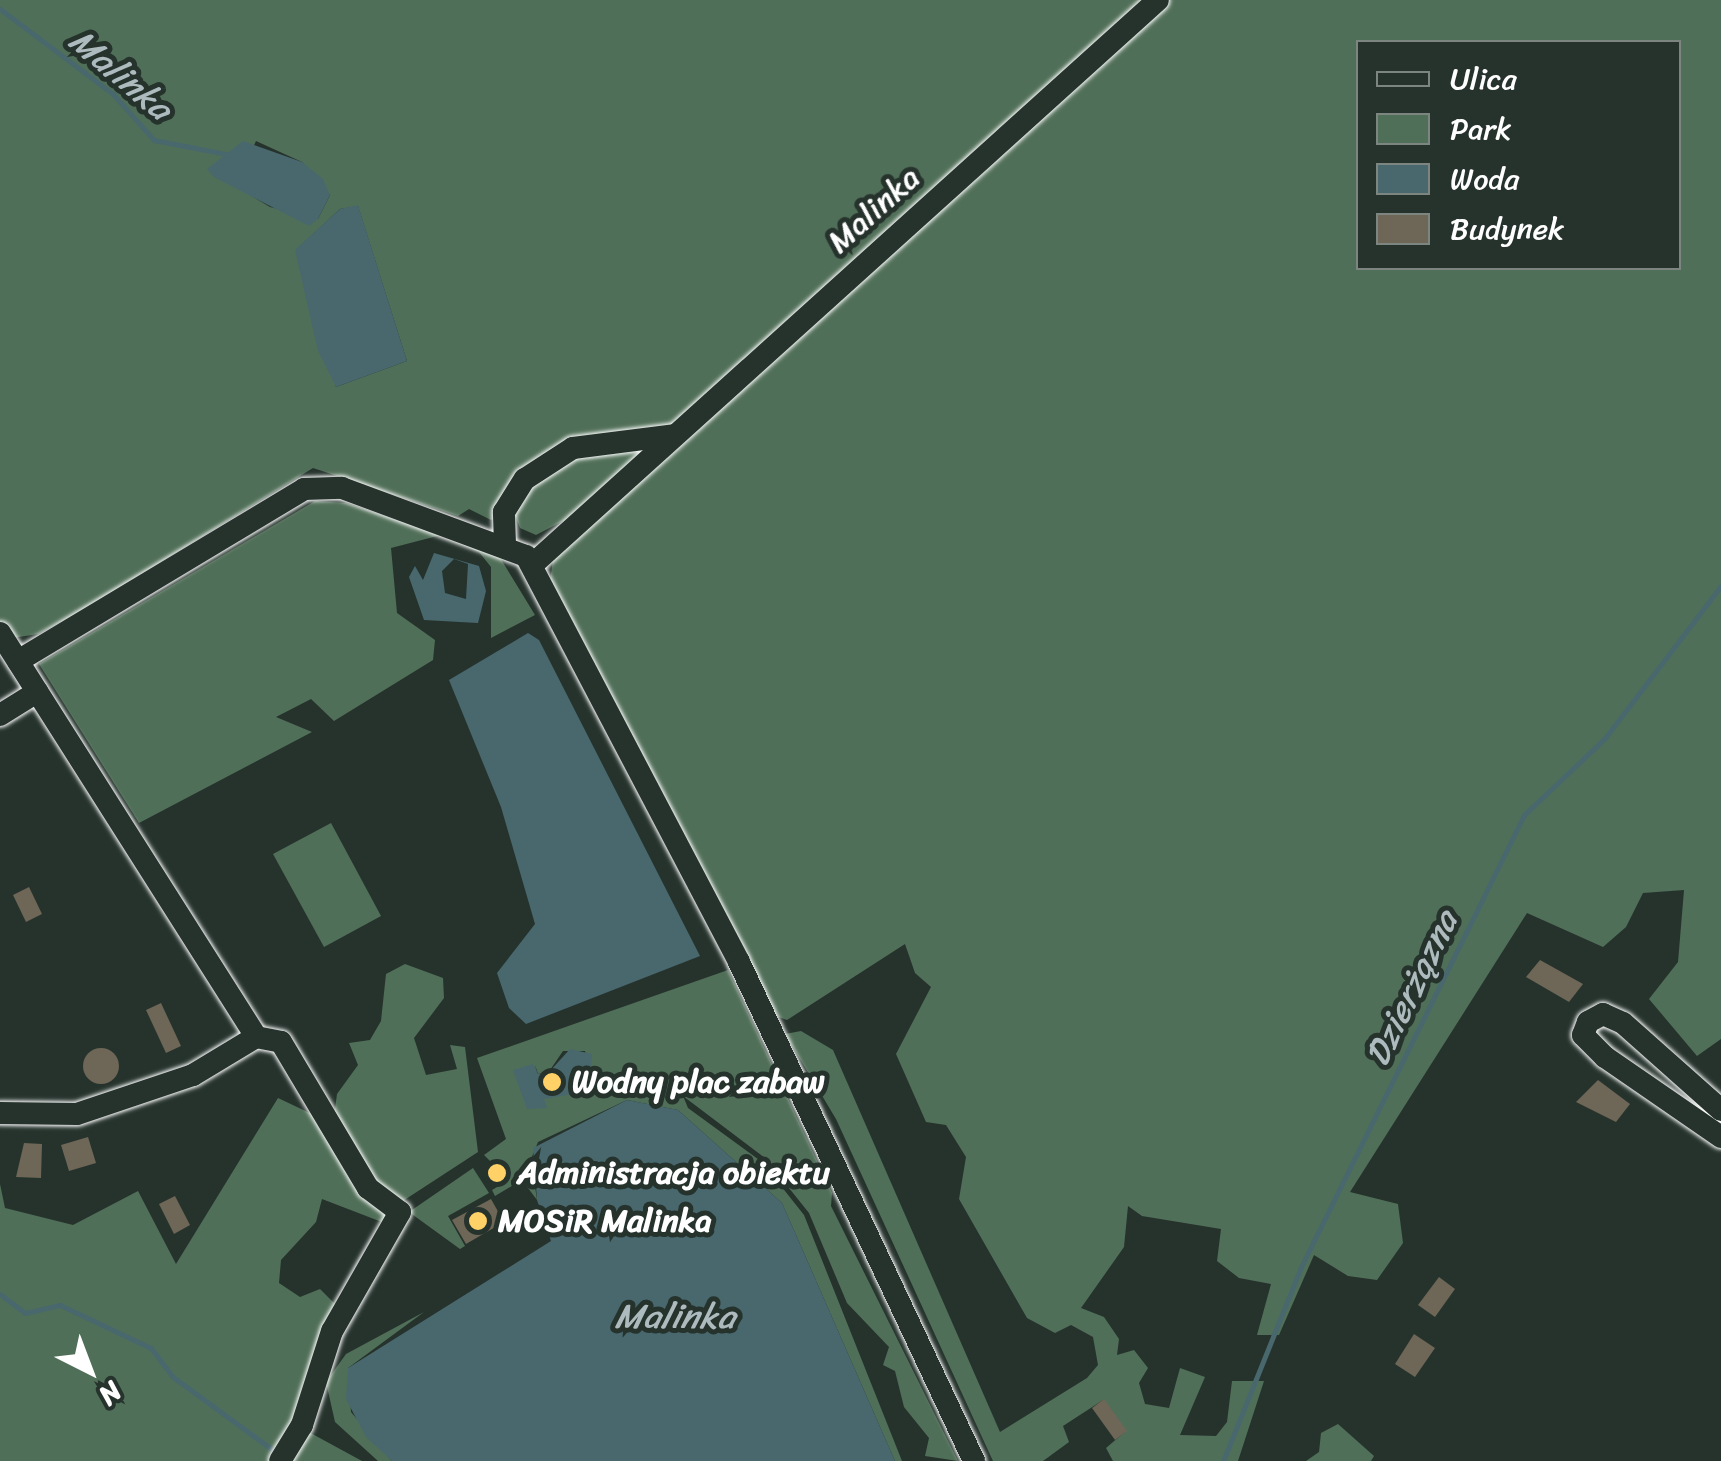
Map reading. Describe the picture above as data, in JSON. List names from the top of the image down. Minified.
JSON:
{"streets":{"street":["Malinka"]},"water":["Malinka","Dzierżązna"],"places":["Wodny plac zabaw","Administracja obiektu","MOSiR Malinka"],"legend":["Ulica","Park","Woda","Budynek"],"north":"bottom right"}
